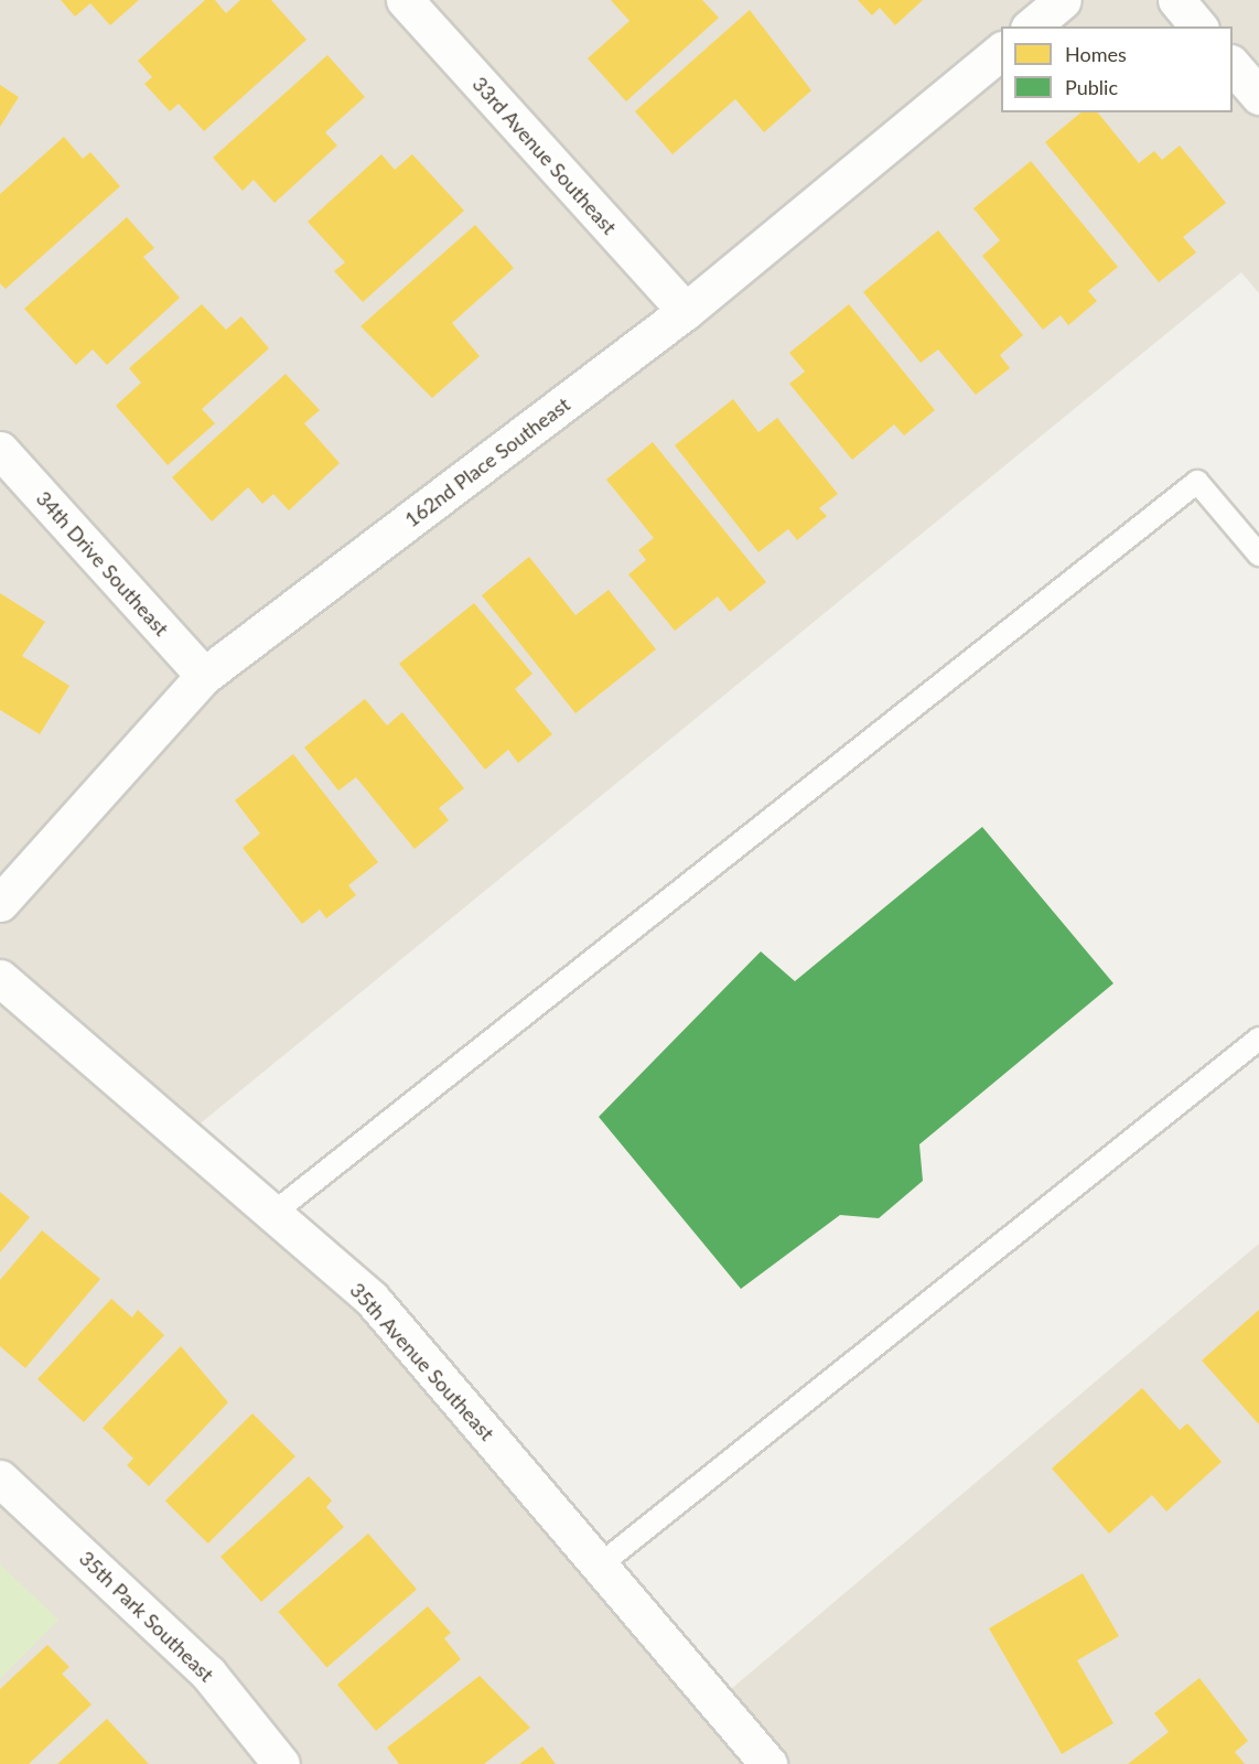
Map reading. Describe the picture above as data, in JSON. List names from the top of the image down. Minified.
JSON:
{"streets":{"street":["33rd Avenue Southeast","162nd Place Southeast","34th Drive Southeast","35th Avenue Southeast","35th Park Southeast"]},"crossings":[["33rd Avenue Southeast","162nd Place Southeast"],["162nd Place Southeast","34th Drive Southeast"]],"legend":["Homes","Public"]}
